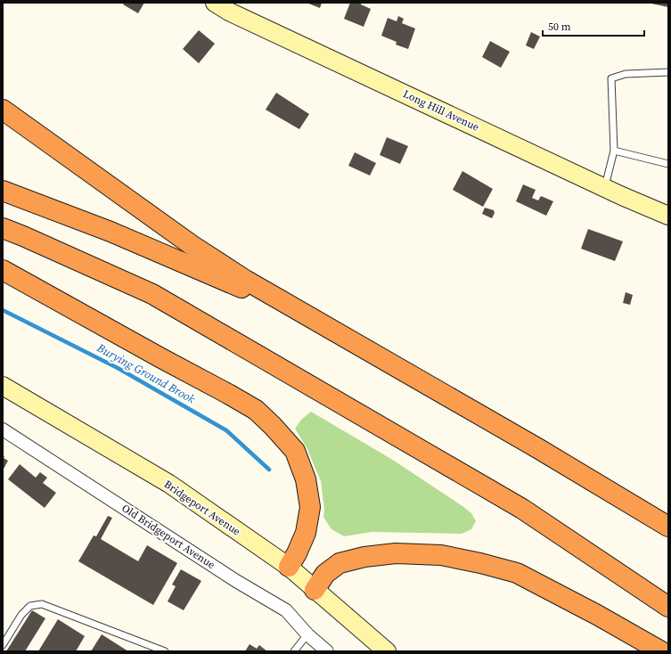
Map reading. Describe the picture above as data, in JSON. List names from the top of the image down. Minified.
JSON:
{"streets":{"street":["Long Hill Avenue","Bridgeport Avenue","Old Bridgeport Avenue"]},"water":["Burying Ground Brook"],"scale_bar":"50 m"}
